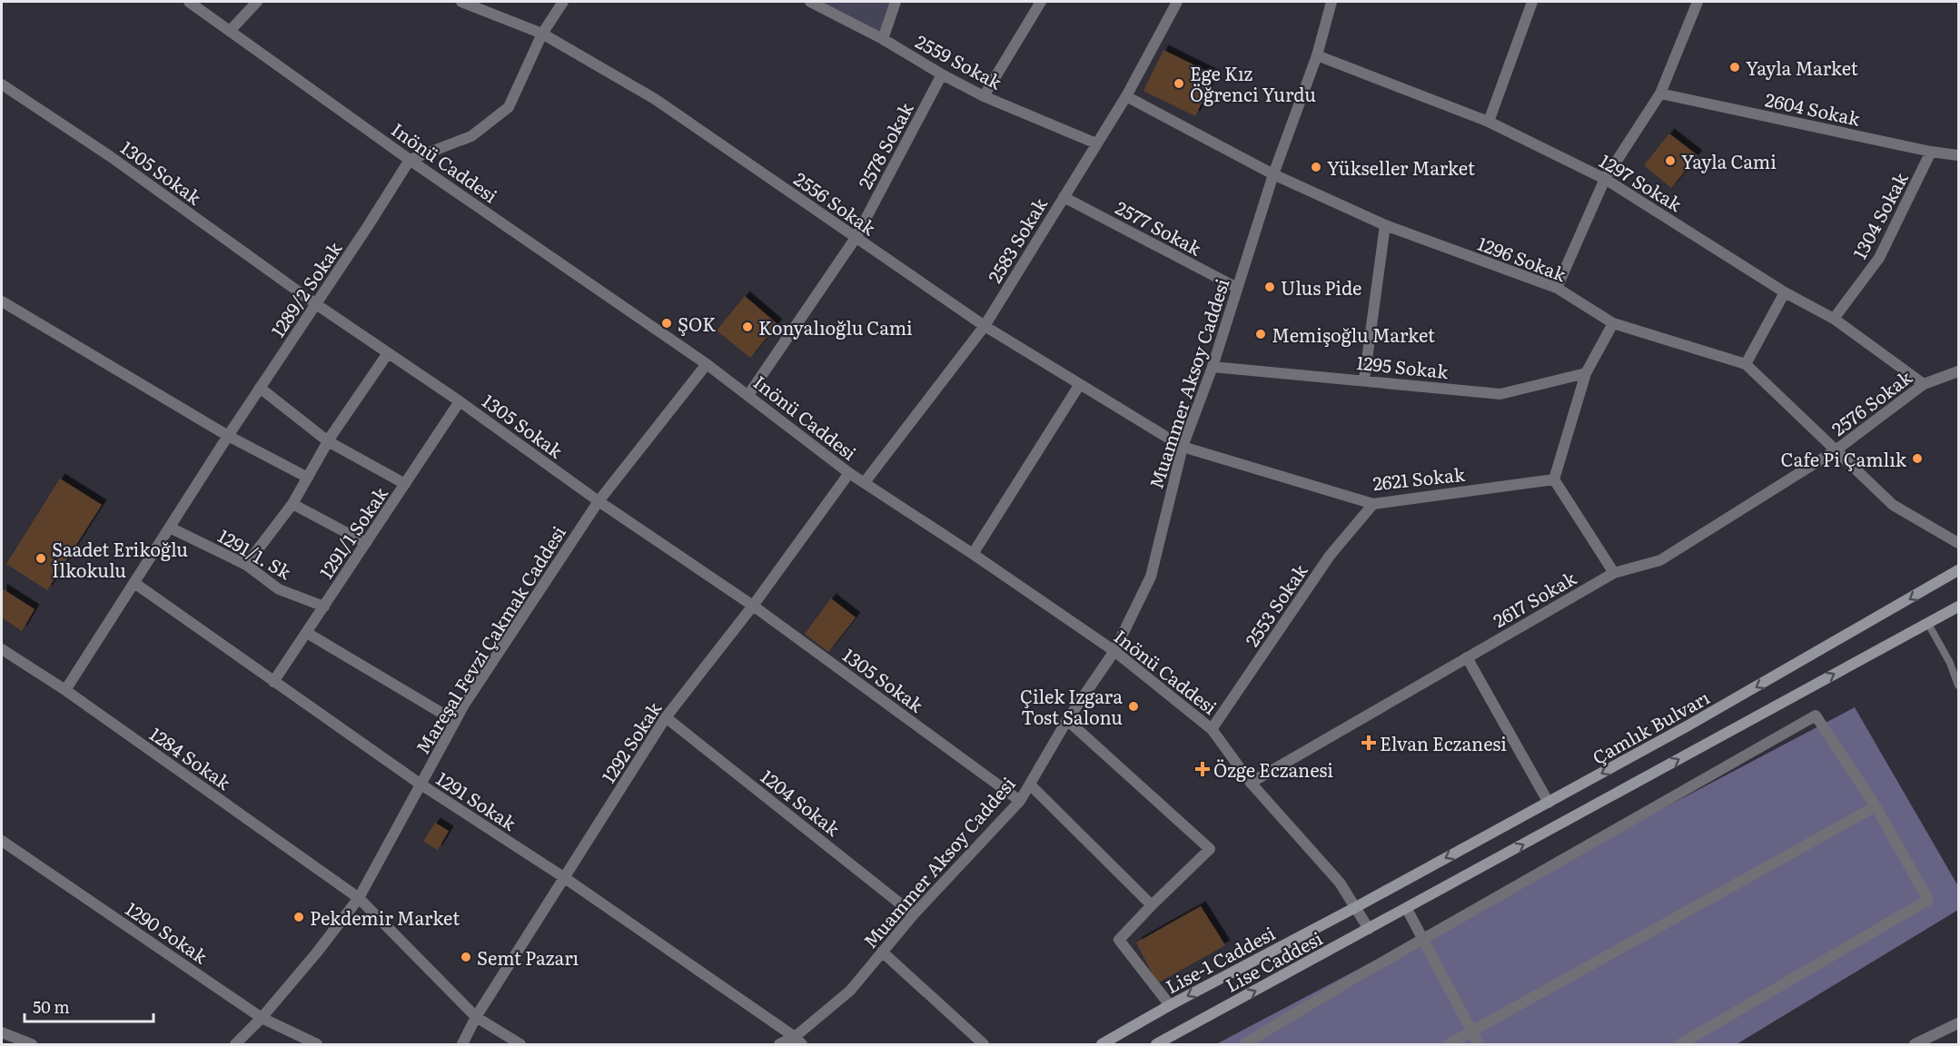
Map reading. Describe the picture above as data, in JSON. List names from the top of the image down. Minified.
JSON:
{"streets":{"main road":["Çamlık Bulvarı","Lise-1 Caddesi","Lise Caddesi"],"street":["2559 Sokak","2604 Sokak","2578 Sokak","Inönü Caddesi","1305 Sokak","1297 Sokak","2556 Sokak","1304 Sokak","2577 Sokak","2583 Sokak","1296 Sokak","1289/2 Sokak","1295 Sokak","Muammer Aksoy Caddesi","2576 Sokak","2621 Sokak","1291/1 Sokak","1291/1. Sk","2617 Sokak","2553 Sokak","Mareşal Fevzi Çakmak Caddesi","1292 Sokak","1284 Sokak","1291 Sokak","1204 Sokak","1290 Sokak"]},"crossings":[["2559 Sokak","2578 Sokak"],["2559 Sokak","2583 Sokak"],["2604 Sokak","1304 Sokak"],["2578 Sokak","Inönü Caddesi"],["2578 Sokak","2556 Sokak"],["Inönü Caddesi","2583 Sokak"],["Inönü Caddesi","1289/2 Sokak"],["Inönü Caddesi","Muammer Aksoy Caddesi"],["Inönü Caddesi","2617 Sokak"],["Inönü Caddesi","2553 Sokak"],["Inönü Caddesi","Mareşal Fevzi Çakmak Caddesi"],["Inönü Caddesi","Çamlık Bulvarı"],["Inönü Caddesi","1292 Sokak"],["Inönü Caddesi","Lise-1 Caddesi"],["Inönü Caddesi","Lise Caddesi"],["1305 Sokak","1289/2 Sokak"],["1305 Sokak","Muammer Aksoy Caddesi"],["1305 Sokak","1291/1 Sokak"],["1305 Sokak","Mareşal Fevzi Çakmak Caddesi"],["1305 Sokak","1292 Sokak"],["1297 Sokak","1304 Sokak"],["1297 Sokak","Muammer Aksoy Caddesi"],["1297 Sokak","2576 Sokak"],["2556 Sokak","2583 Sokak"],["2556 Sokak","Muammer Aksoy Caddesi"],["2556 Sokak","2621 Sokak"],["2577 Sokak","2583 Sokak"],["2577 Sokak","Muammer Aksoy Caddesi"],["2583 Sokak","1296 Sokak"],["1296 Sokak","Muammer Aksoy Caddesi"],["1296 Sokak","2576 Sokak"],["1296 Sokak","2617 Sokak"],["1289/2 Sokak","1291/1. Sk"],["1289/2 Sokak","1284 Sokak"],["1289/2 Sokak","1291 Sokak"],["1295 Sokak","Muammer Aksoy Caddesi"],["Muammer Aksoy Caddesi","2621 Sokak"],["Muammer Aksoy Caddesi","1291 Sokak"],["Muammer Aksoy Caddesi","1204 Sokak"],["2576 Sokak","2617 Sokak"],["2621 Sokak","2553 Sokak"],["1291/1 Sokak","1291/1. Sk"],["1291/1 Sokak","1291 Sokak"],["Mareşal Fevzi Çakmak Caddesi","1284 Sokak"],["Mareşal Fevzi Çakmak Caddesi","1291 Sokak"],["Mareşal Fevzi Çakmak Caddesi","1290 Sokak"],["Çamlık Bulvarı","Lise-1 Caddesi"],["1292 Sokak","1284 Sokak"],["1292 Sokak","1291 Sokak"],["1292 Sokak","1204 Sokak"]],"one_way":["Lise-1 Caddesi","Lise Caddesi"],"places":{"other":["Yayla Market","Ege Kız Öğrenci Yurdu","Yayla Cami","Yükseller Market","Ulus Pide","ŞOK","Konyalıoğlu Cami","Memişoğlu Market","Cafe Pi Çamlık","Saadet Erikoğlu İlkokulu","Çilek Izgara Tost Salonu","Pekdemir Market","Semt Pazarı"],"health":["Elvan Eczanesi","Özge Eczanesi"]},"scale_bar":"50 m"}
